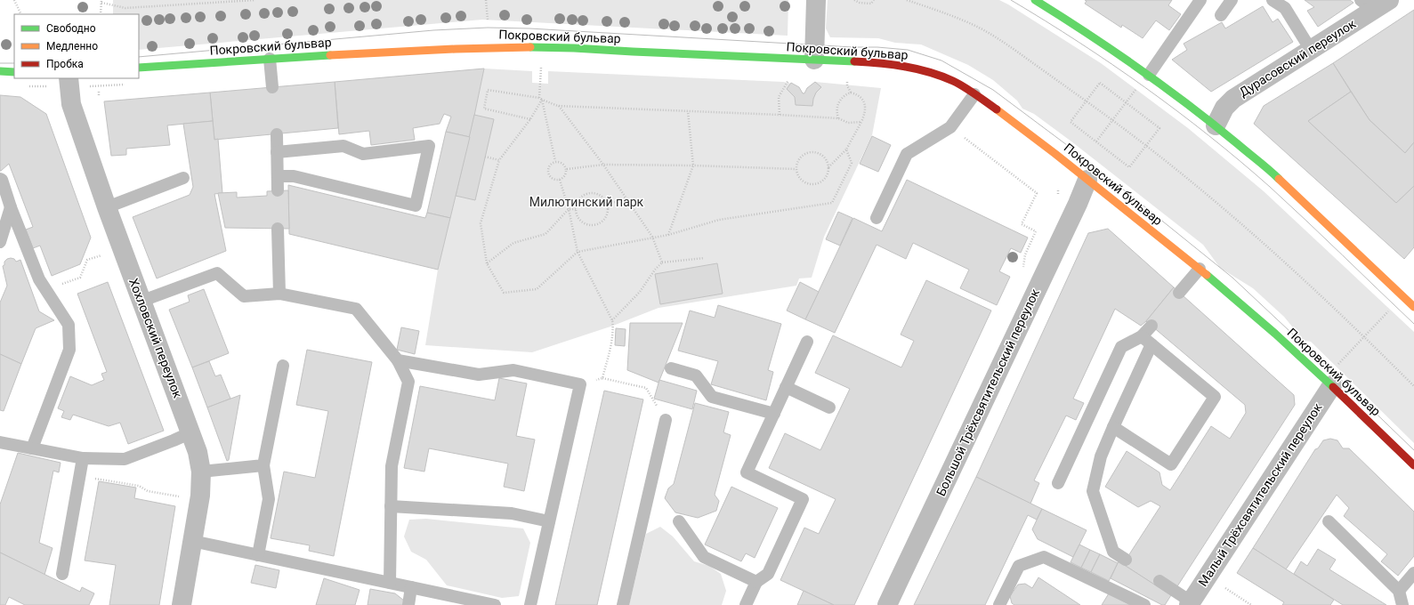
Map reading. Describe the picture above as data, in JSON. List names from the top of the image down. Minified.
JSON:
{"streets":{"main road":["Покровский бульвар"],"street":["Дурасовский переулок","Хохловский переулок","Большой Трёхсвятительский переулок","Малый Трёхсвятительский переулок"]},"crossings":[["Покровский бульвар","Большой Трёхсвятительский переулок"],["Покровский бульвар","Малый Трёхсвятительский переулок"]],"parks":["Милютинский парк"],"legend":["Свободно","Медленно","Пробка"]}
